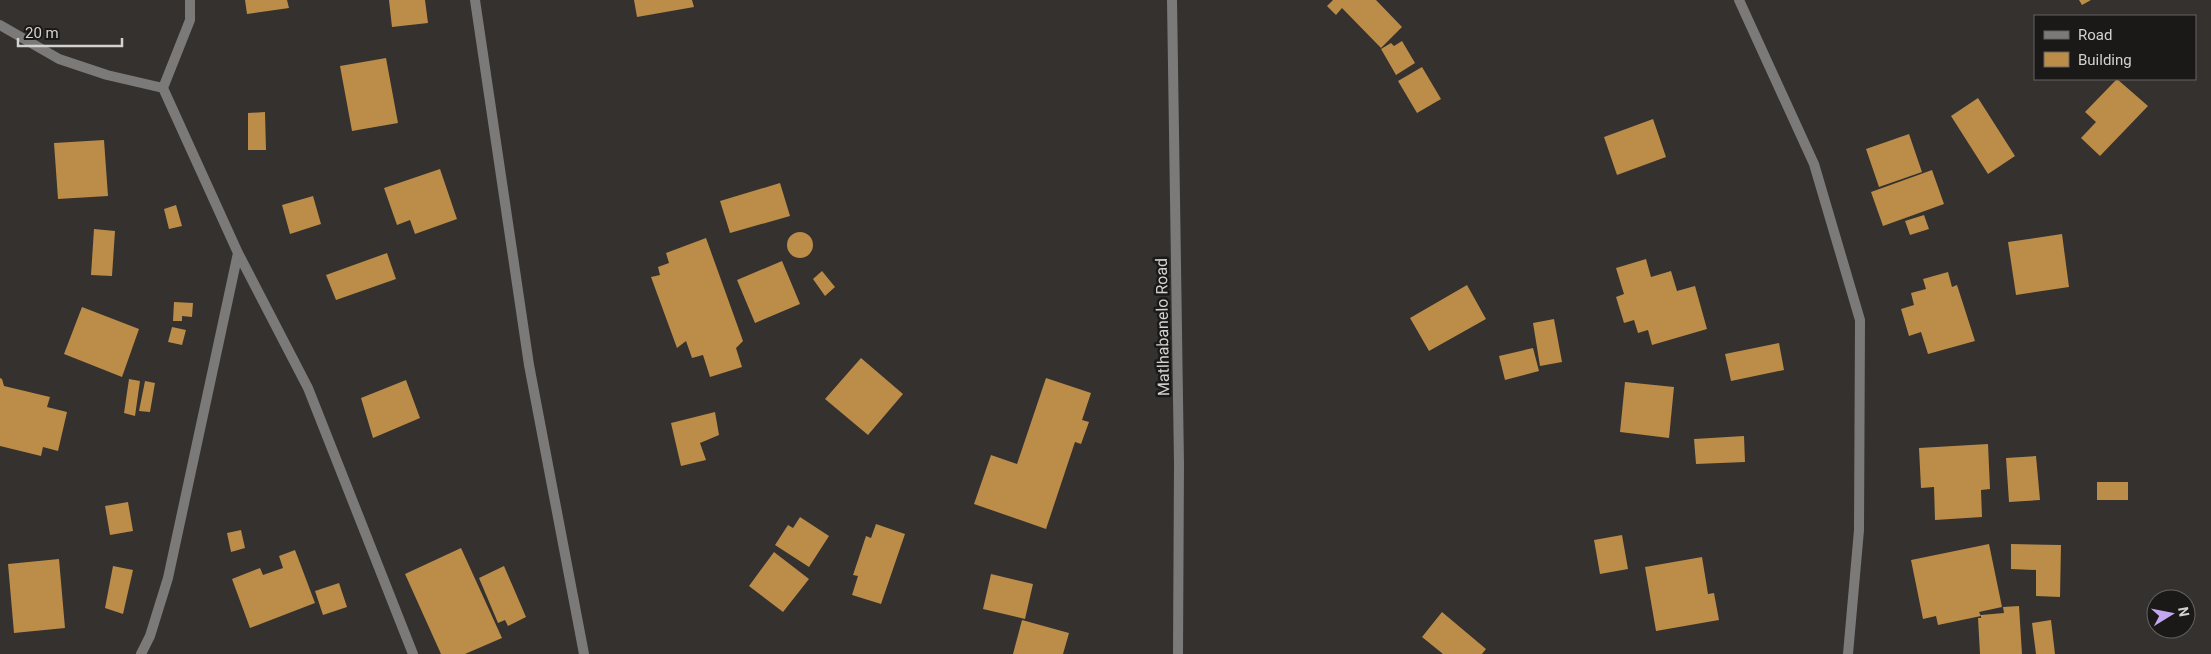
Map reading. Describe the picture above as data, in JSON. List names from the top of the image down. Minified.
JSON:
{"streets":{"street":["Matlhabanelo Road"]},"legend":["Road","Building"],"scale_bar":"20 m","north":"right"}
